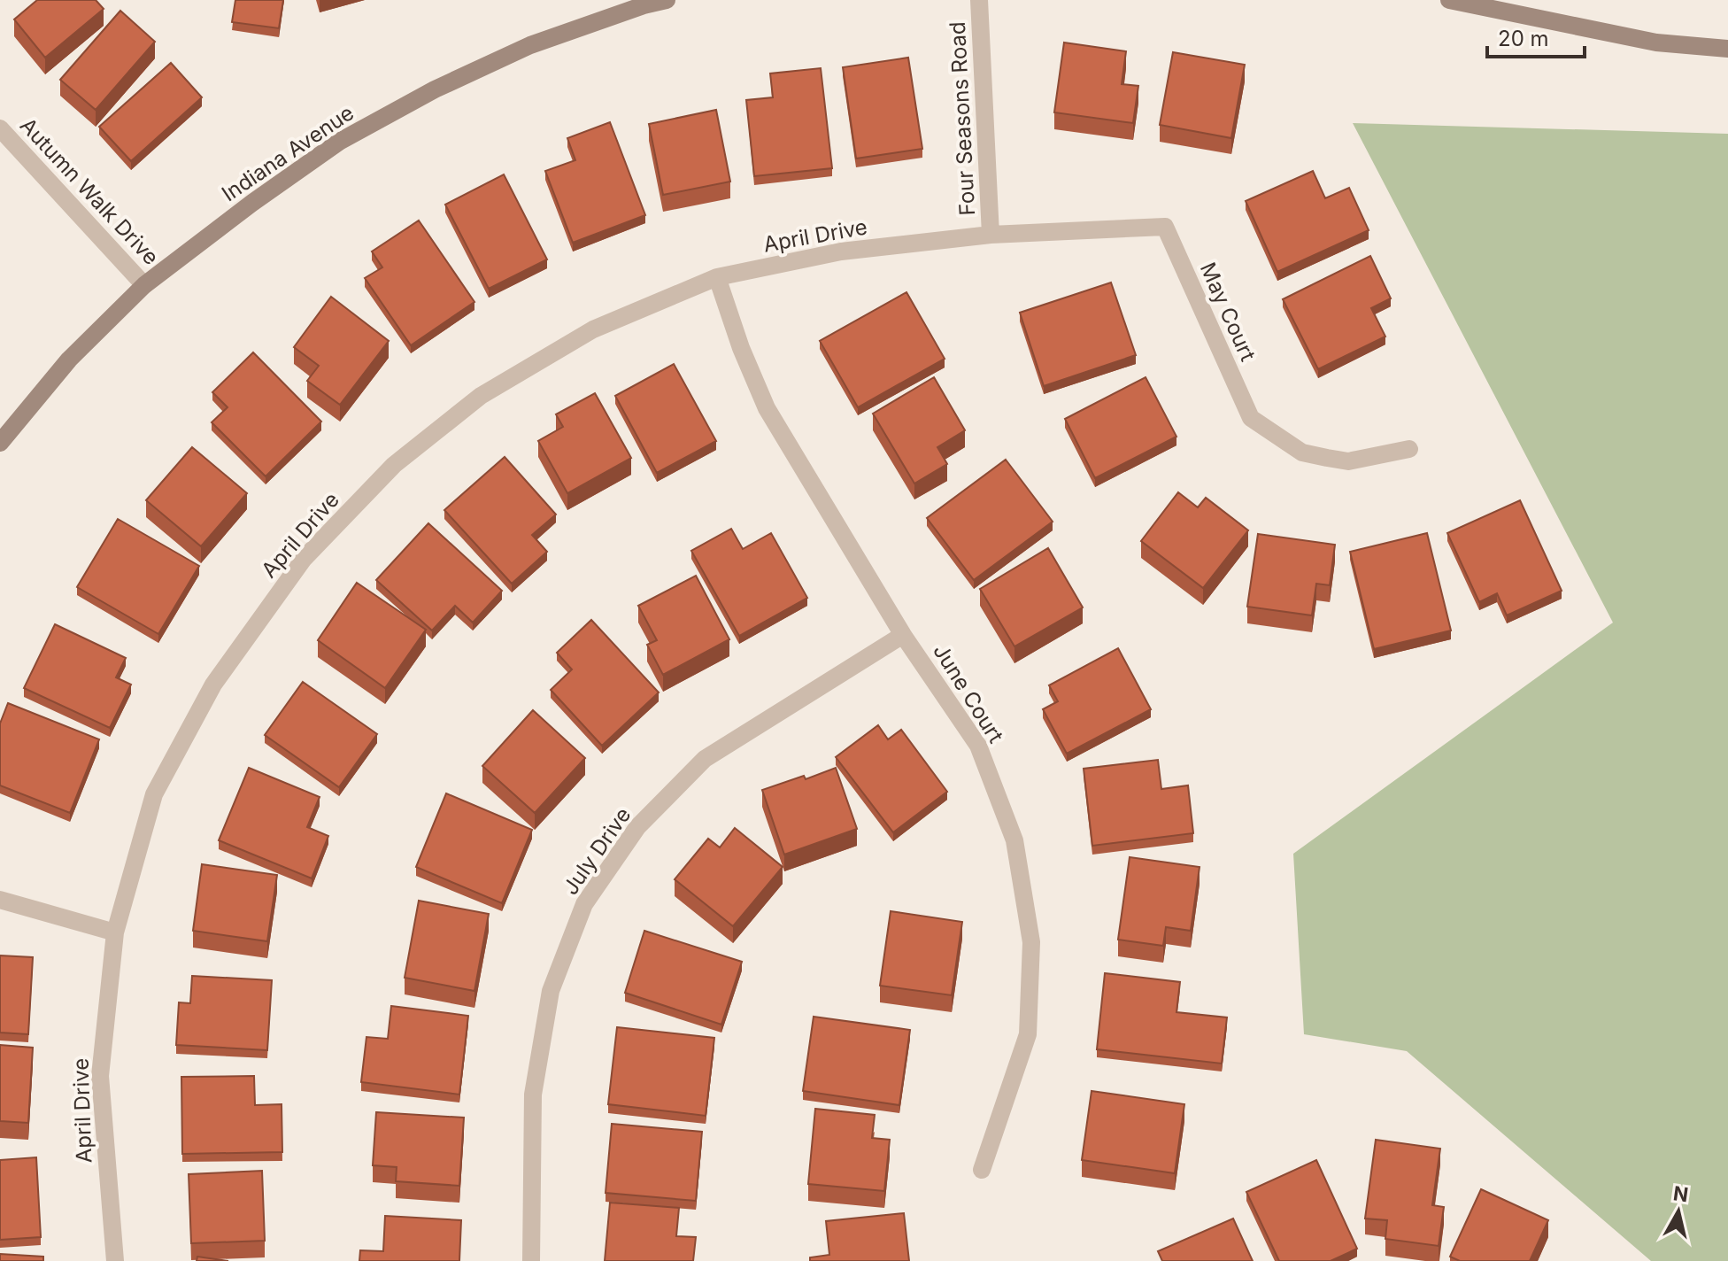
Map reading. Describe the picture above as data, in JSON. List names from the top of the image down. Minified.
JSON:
{"streets":{"street":["Four Seasons Road","Indiana Avenue","Autumn Walk Drive","April Drive","May Court","June Court","July Drive"]},"crossings":[["Four Seasons Road","April Drive"],["Four Seasons Road","May Court"],["Indiana Avenue","Autumn Walk Drive"],["April Drive","May Court"],["April Drive","June Court"],["June Court","July Drive"]],"scale_bar":"20 m","north":"top"}
